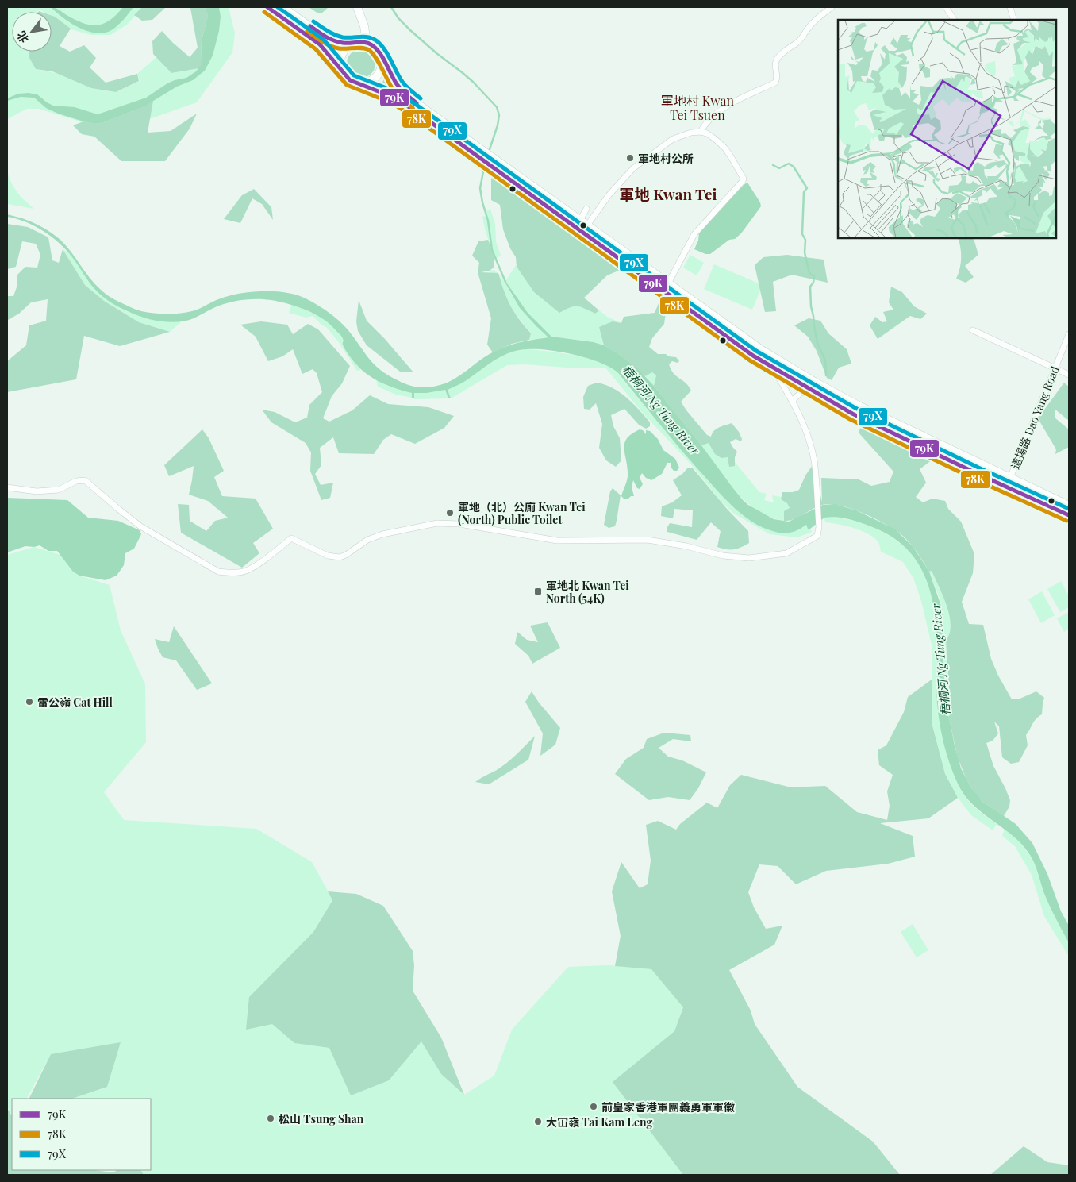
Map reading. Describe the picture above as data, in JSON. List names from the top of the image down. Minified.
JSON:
{"streets":{"street":["道揚路 Dao Yang Road"]},"districts":["軍地村 Kwan Tei Tsuen","軍地 Kwan Tei"],"water":["梧桐河 Ng Tung River"],"places":{"other":["軍地村公所","軍地（北）公廁 Kwan Tei (North) Public Toilet","雷公嶺 Cat Hill","前皇家香港軍團義勇軍軍徽","松山 Tsung Shan","大冚嶺 Tai Kam Leng"],"transit":["軍地北 Kwan Tei North (54K)"]},"lines":["transit line 79K","transit line 79X","transit line 78K"],"legend":["79K","78K","79X"],"north":"bottom left"}
